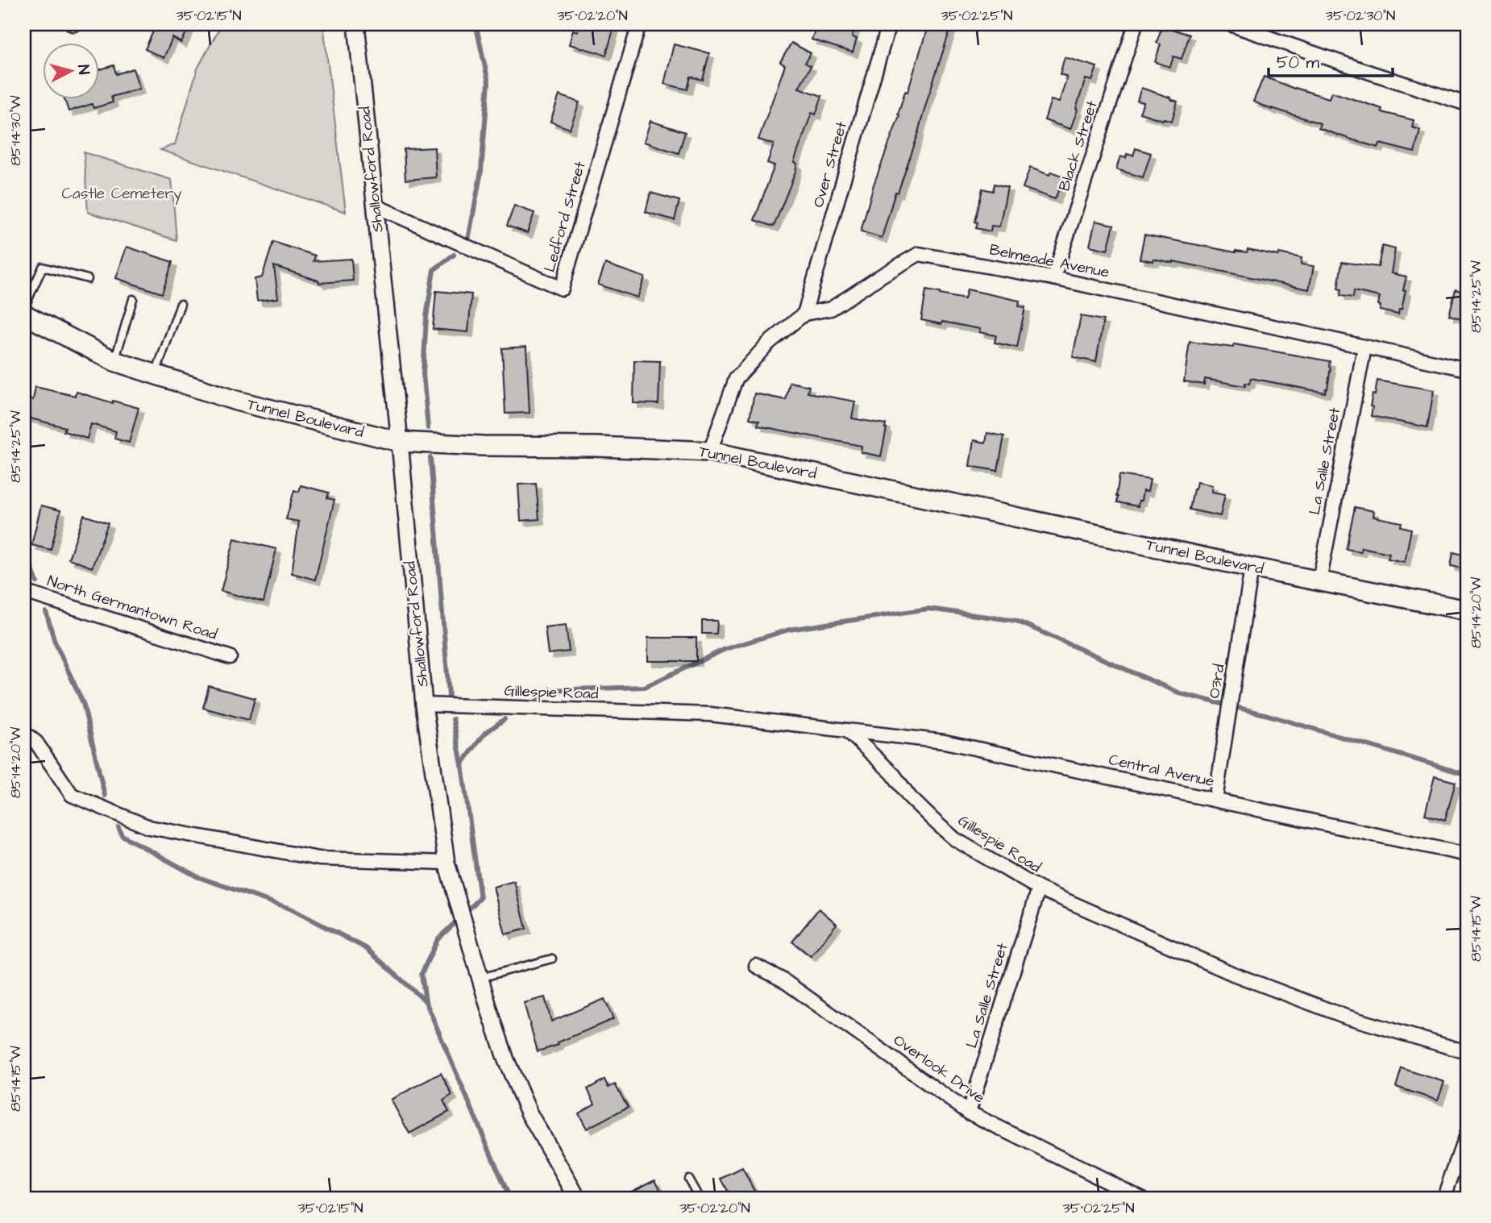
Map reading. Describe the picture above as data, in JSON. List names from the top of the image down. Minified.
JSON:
{"streets":{"main road":["Tunnel Boulevard"],"street":["Black Street","Over Street","Shallowford Road","Ledford Street","Belmeade Avenue","La Salle Street","North Germantown Road","O3rd","Gillespie Road","Central Avenue","Overlook Drive"]},"crossings":[["Black Street","Belmeade Avenue"],["Over Street","Belmeade Avenue"],["Shallowford Road","Ledford Street"],["Shallowford Road","Tunnel Boulevard"],["Shallowford Road","Gillespie Road"],["Belmeade Avenue","Tunnel Boulevard"],["Belmeade Avenue","La Salle Street"],["Tunnel Boulevard","La Salle Street"],["Tunnel Boulevard","O3rd"],["La Salle Street","Gillespie Road"],["La Salle Street","Overlook Drive"],["O3rd","Central Avenue"],["Gillespie Road","Central Avenue"]],"parks":["Castle Cemetery"],"scale_bar":"50 m","north":"right","coordinates":["35°02'15\"N","35°02'20\"N","35°02'25\"N","35°02'30\"N","85°14'30\"W","85°14'25\"W","85°14'20\"W","85°14'15\"W"]}
